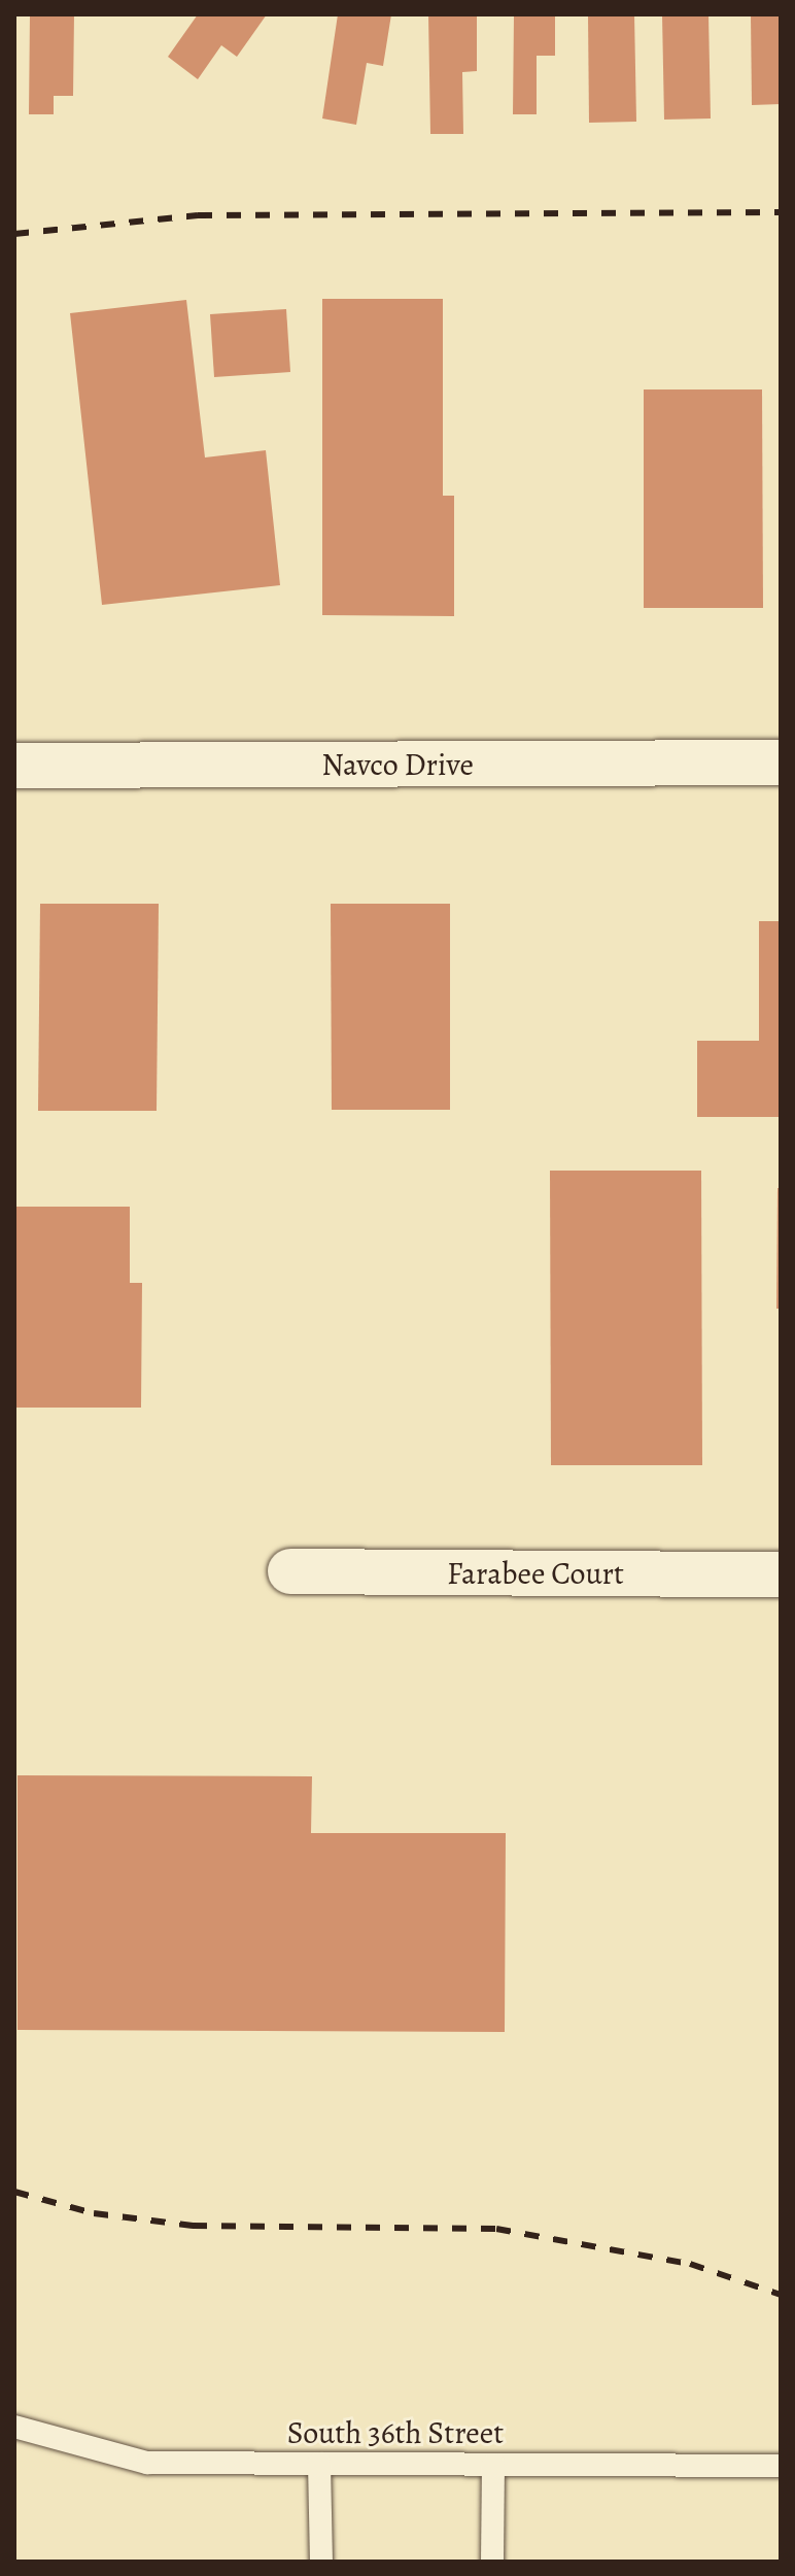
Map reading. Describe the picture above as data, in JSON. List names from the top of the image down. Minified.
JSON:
{"streets":{"street":["Navco Drive","Farabee Court"],"lane":["South 36th Street"]}}
